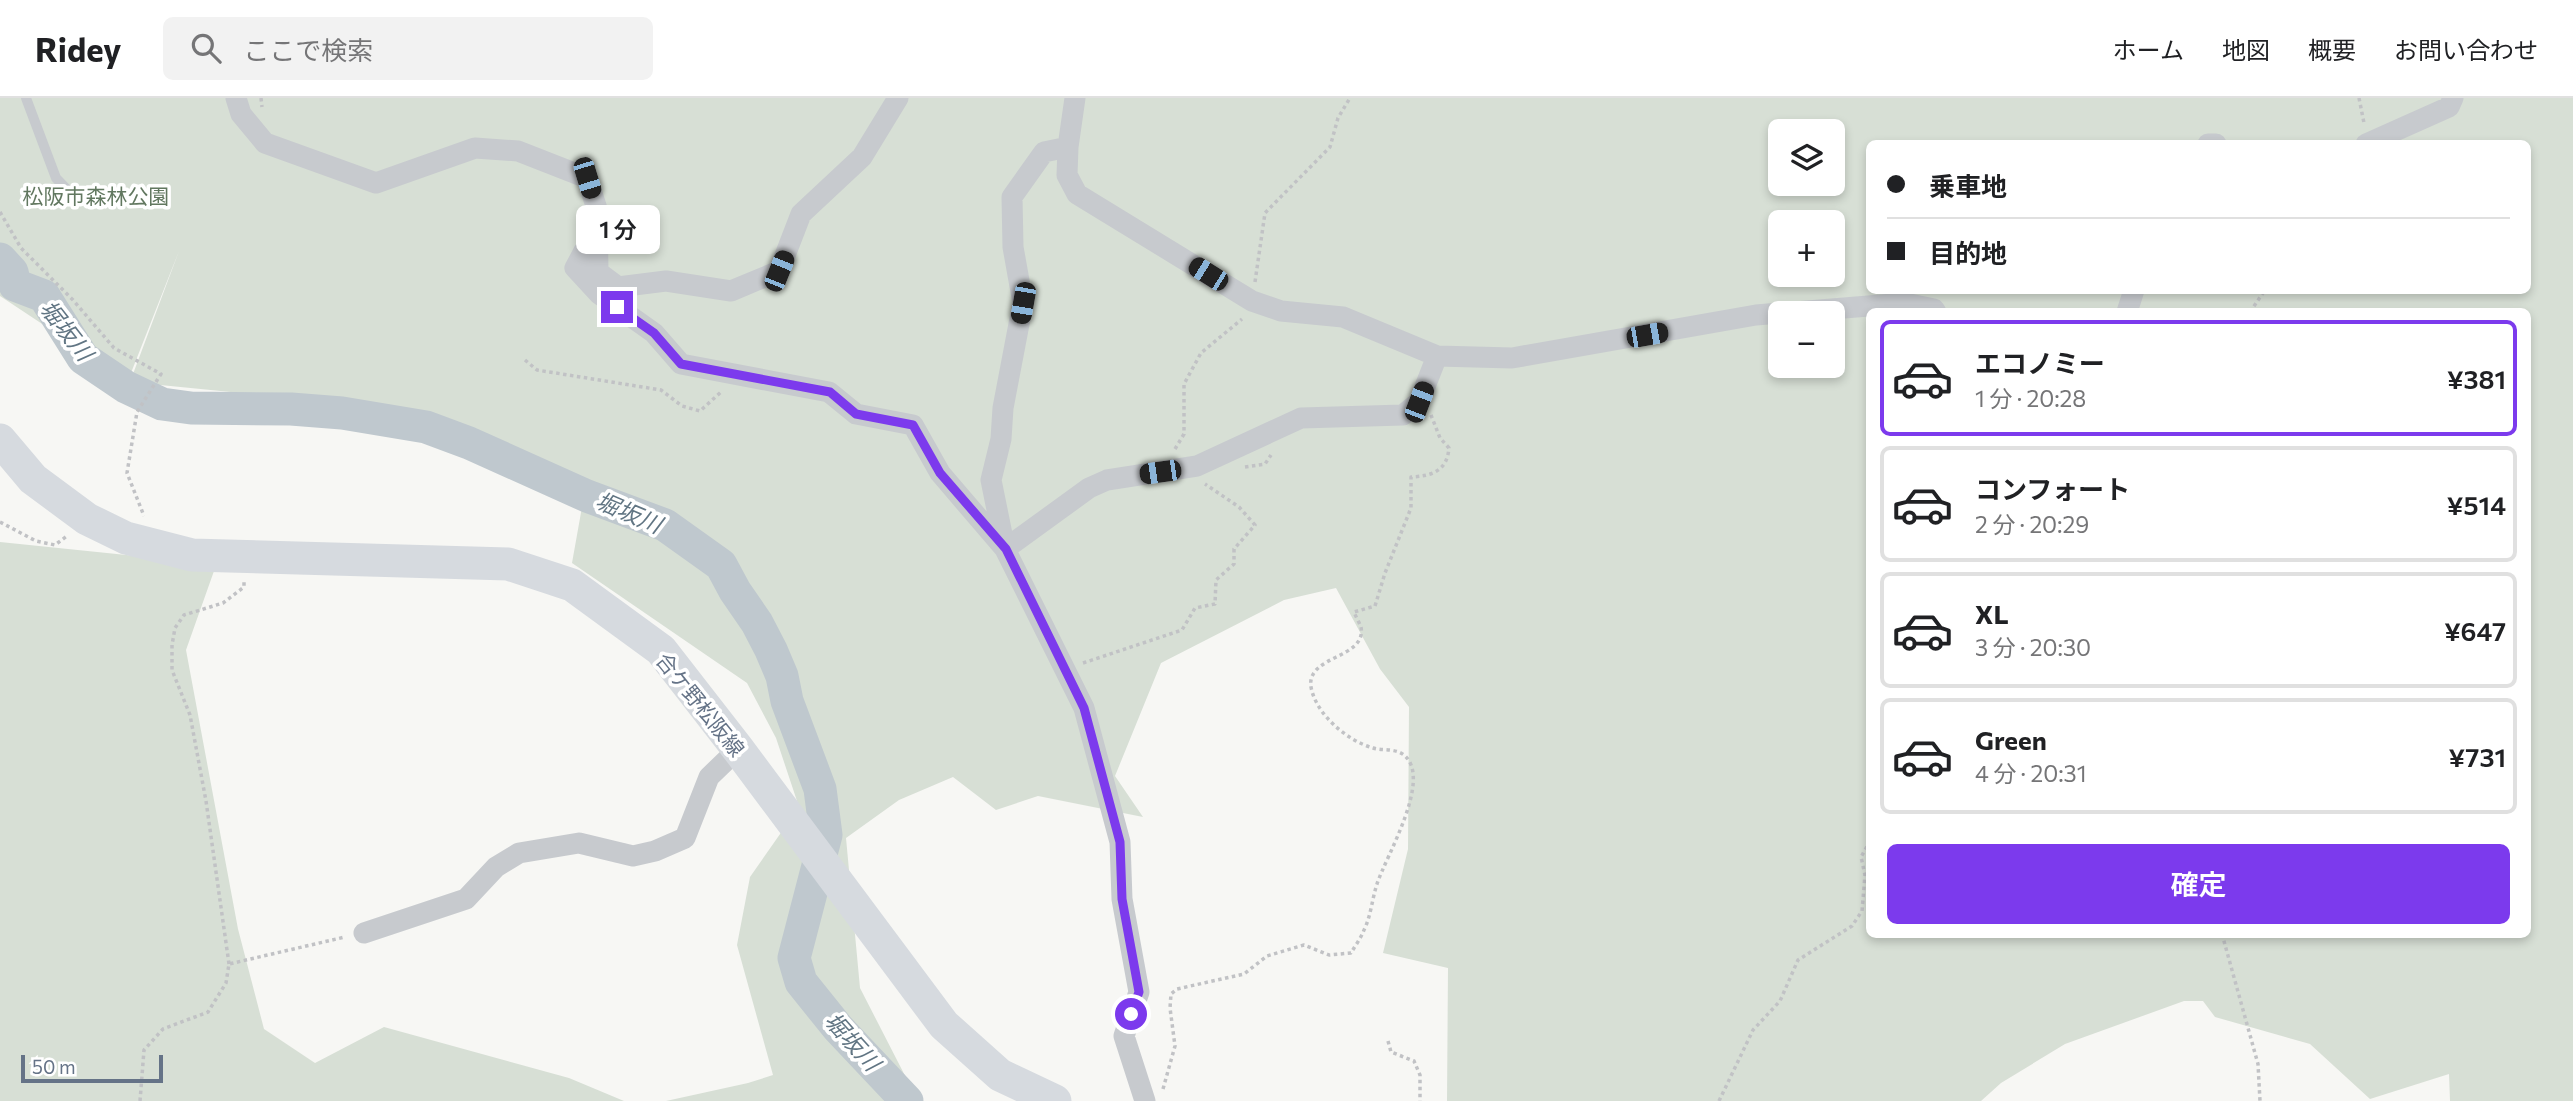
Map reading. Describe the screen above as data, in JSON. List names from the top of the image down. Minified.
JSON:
{"streets":{"main road":["合ケ野松阪線"]},"water":["堀坂川"],"parks":["松阪市森林公園"],"scale_bar":"50 m","page":{"header":"Ridey","search":"ここで検索","nav":["ホーム","地図","概要","お問い合わせ"],"map_buttons":["+","−"],"banner":["乗車地","目的地"],"bubble":"1 分","list":[{"name":"エコノミー","note":"1 分 · 20:28","value":"¥381"},{"name":"コンフォート","note":"2 分 · 20:29","value":"¥514"},{"name":"XL","note":"3 分 · 20:30","value":"¥647"},{"name":"Green","note":"4 分 · 20:31","value":"¥731"}],"buttons":"確定","scale":"50 m"}}
